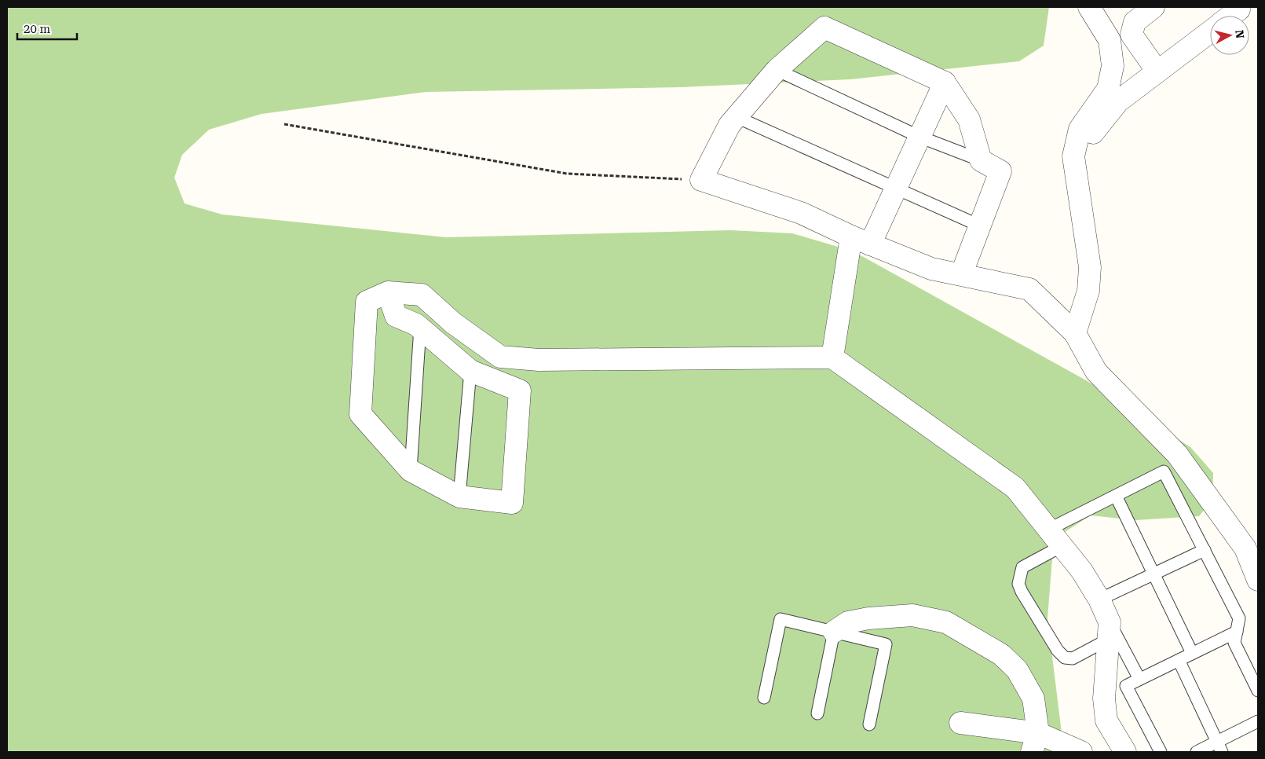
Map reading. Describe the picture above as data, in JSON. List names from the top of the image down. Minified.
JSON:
{"scale_bar":"20 m","north":"right"}
